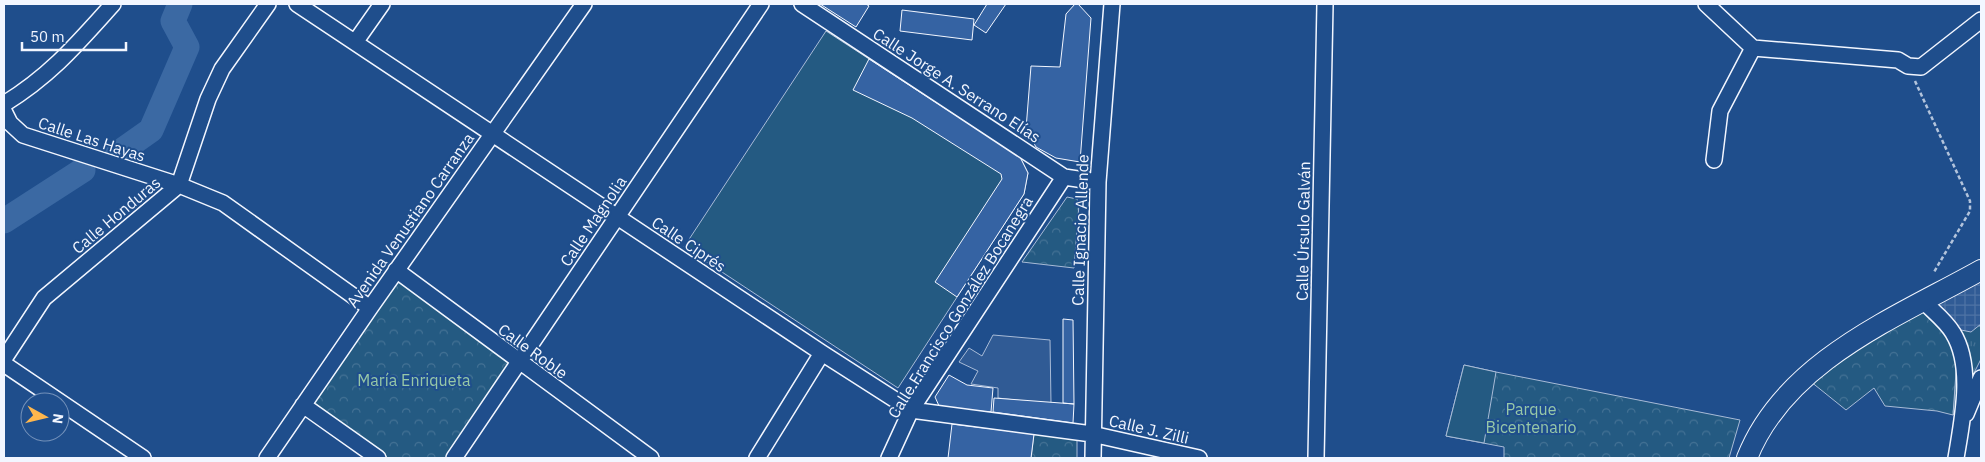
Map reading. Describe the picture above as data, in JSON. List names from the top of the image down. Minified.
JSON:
{"streets":{"street":["Calle Jorge A. Serrano Elías","Calle Las Hayas","Calle Honduras","Avenida Venustiano Carranza","Calle Magnolia","Calle Ignacio Allende","Calle Úrsulo Galván","Calle Ciprés","Calle Francisco González Bocanegra","Calle Roble","Calle J. Zilli"]},"crossings":[["Calle Jorge A. Serrano Elías","Calle Ignacio Allende"],["Calle Jorge A. Serrano Elías","Calle Francisco González Bocanegra"],["Calle Las Hayas","Calle Honduras"],["Avenida Venustiano Carranza","Calle Ciprés"],["Avenida Venustiano Carranza","Calle Roble"],["Calle Magnolia","Calle Ciprés"],["Calle Magnolia","Calle Roble"],["Calle Ignacio Allende","Calle Ciprés"],["Calle Ignacio Allende","Calle J. Zilli"],["Calle Ciprés","Calle Francisco González Bocanegra"],["Calle Ciprés","Calle J. Zilli"]],"parks":["María Enriqueta","Parque Bicentenario"],"scale_bar":"50 m","north":"right"}
